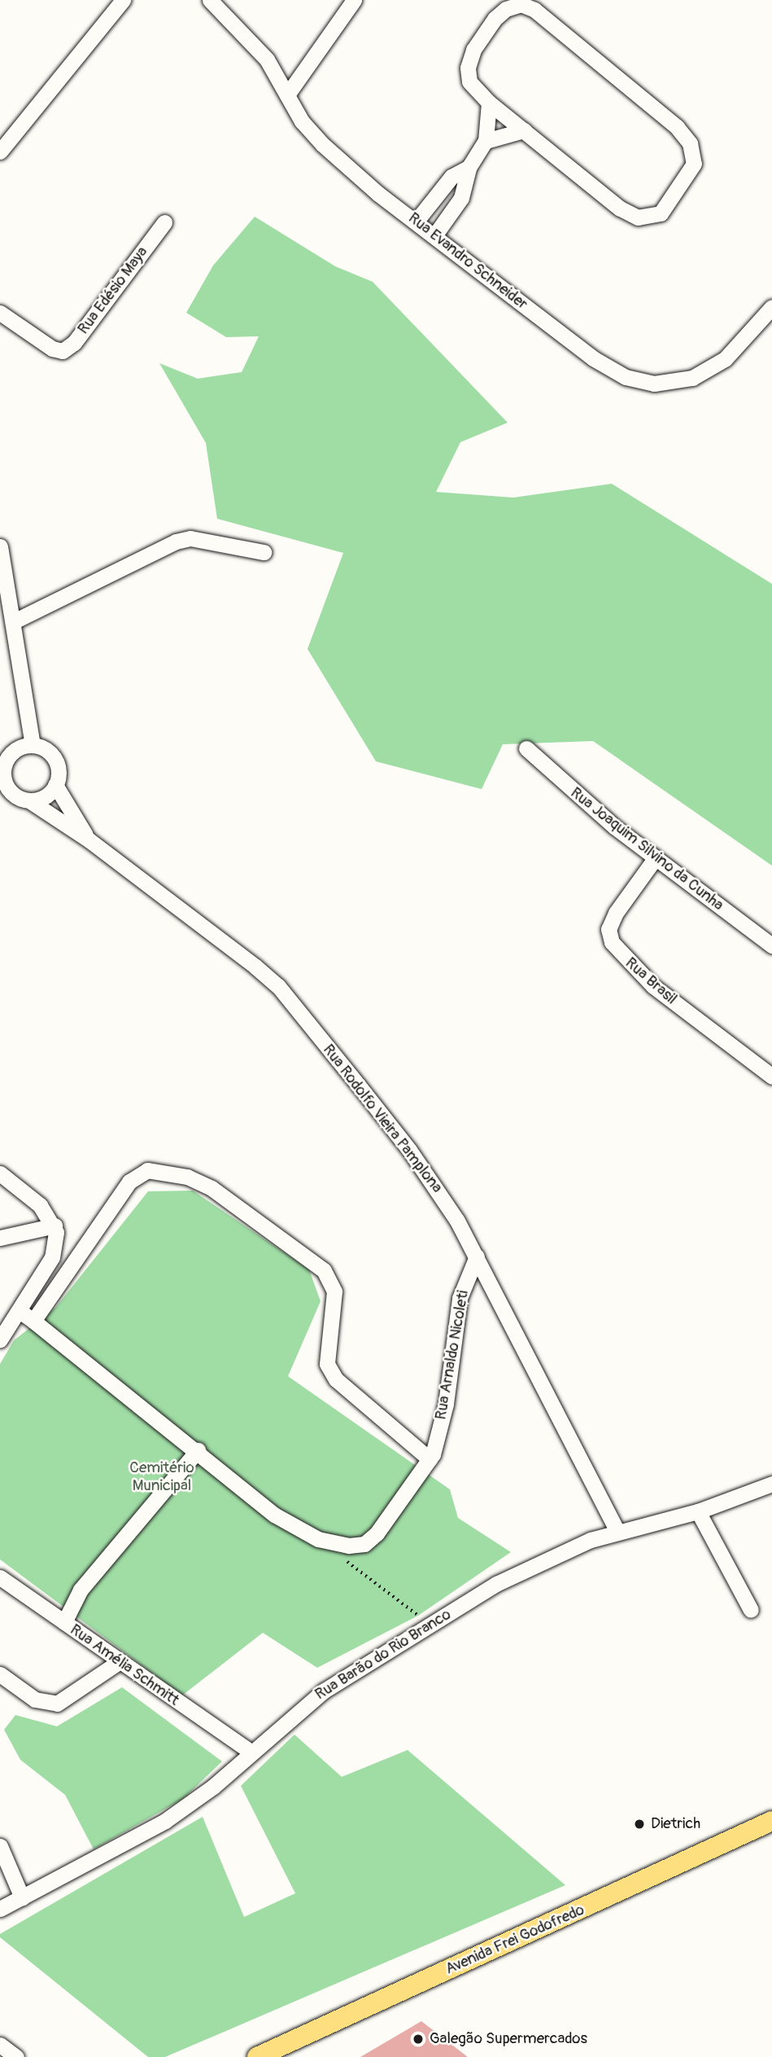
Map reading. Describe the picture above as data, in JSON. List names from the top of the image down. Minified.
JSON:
{"streets":{"main road":["Avenida Frei Godofredo"],"street":["Rua Evandro Schneider","Rua Edésio Maya","Rua Joaquim Silvino da Cunha","Rua Brasil","Rua Rodolfo Vieira Pamplona","Rua Arnaldo Nicoleti","Rua Barão do Rio Branco","Rua Amélia Schmitt"]},"crossings":[["Rua Joaquim Silvino da Cunha","Rua Brasil"],["Rua Rodolfo Vieira Pamplona","Rua Arnaldo Nicoleti"],["Rua Rodolfo Vieira Pamplona","Rua Barão do Rio Branco"],["Rua Barão do Rio Branco","Rua Amélia Schmitt"]],"parks":["Cemitério Municipal"],"places":["Dietrich","Galegão Supermercados"]}
